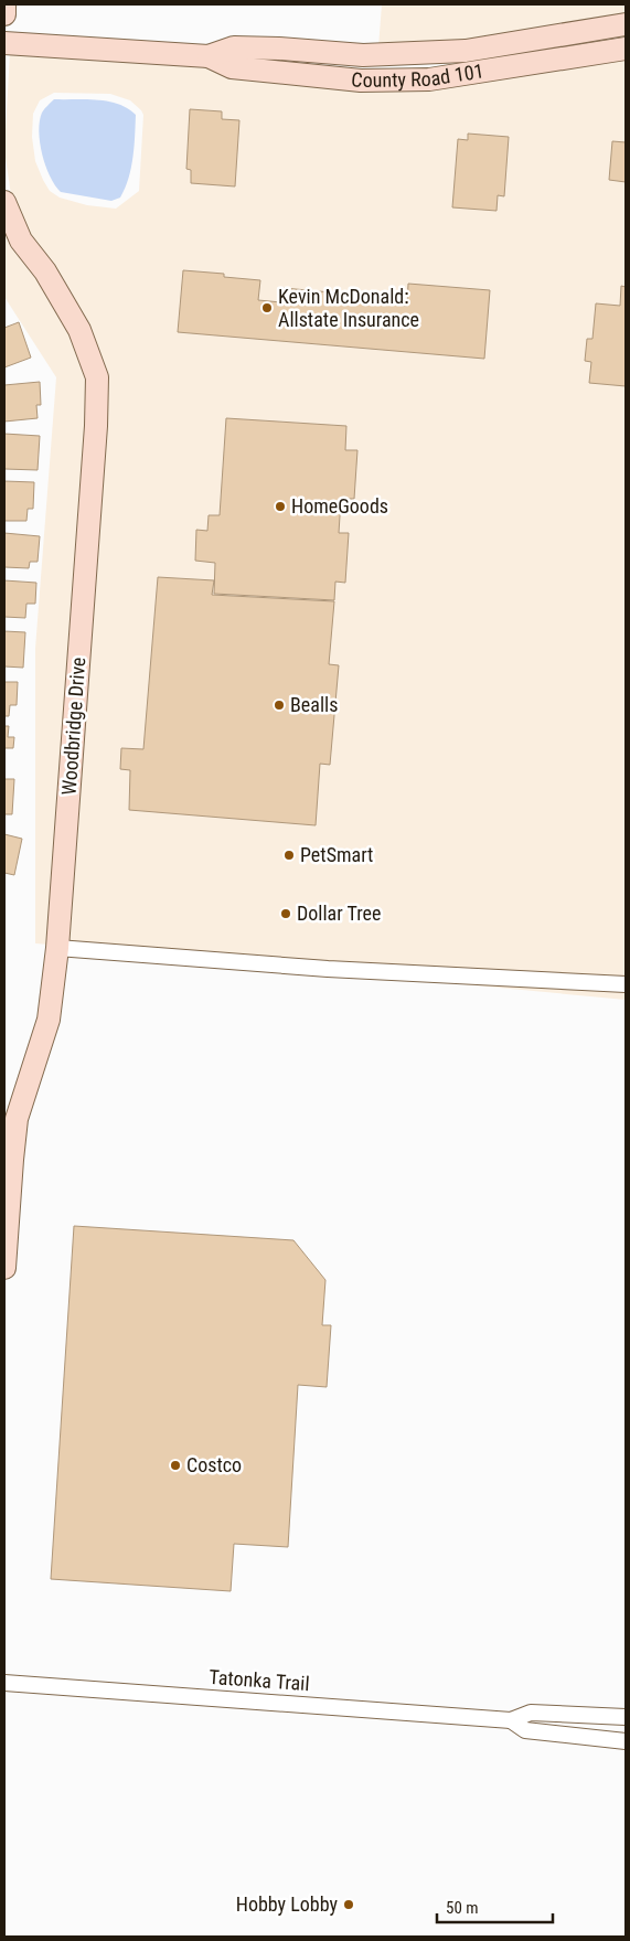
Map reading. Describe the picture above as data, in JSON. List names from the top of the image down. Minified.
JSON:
{"streets":{"street":["County Road 101","Woodbridge Drive","Tatonka Trail"]},"places":["Kevin McDonald: Allstate Insurance","HomeGoods","Bealls","PetSmart","Dollar Tree","Costco","Hobby Lobby"],"scale_bar":"50 m"}
